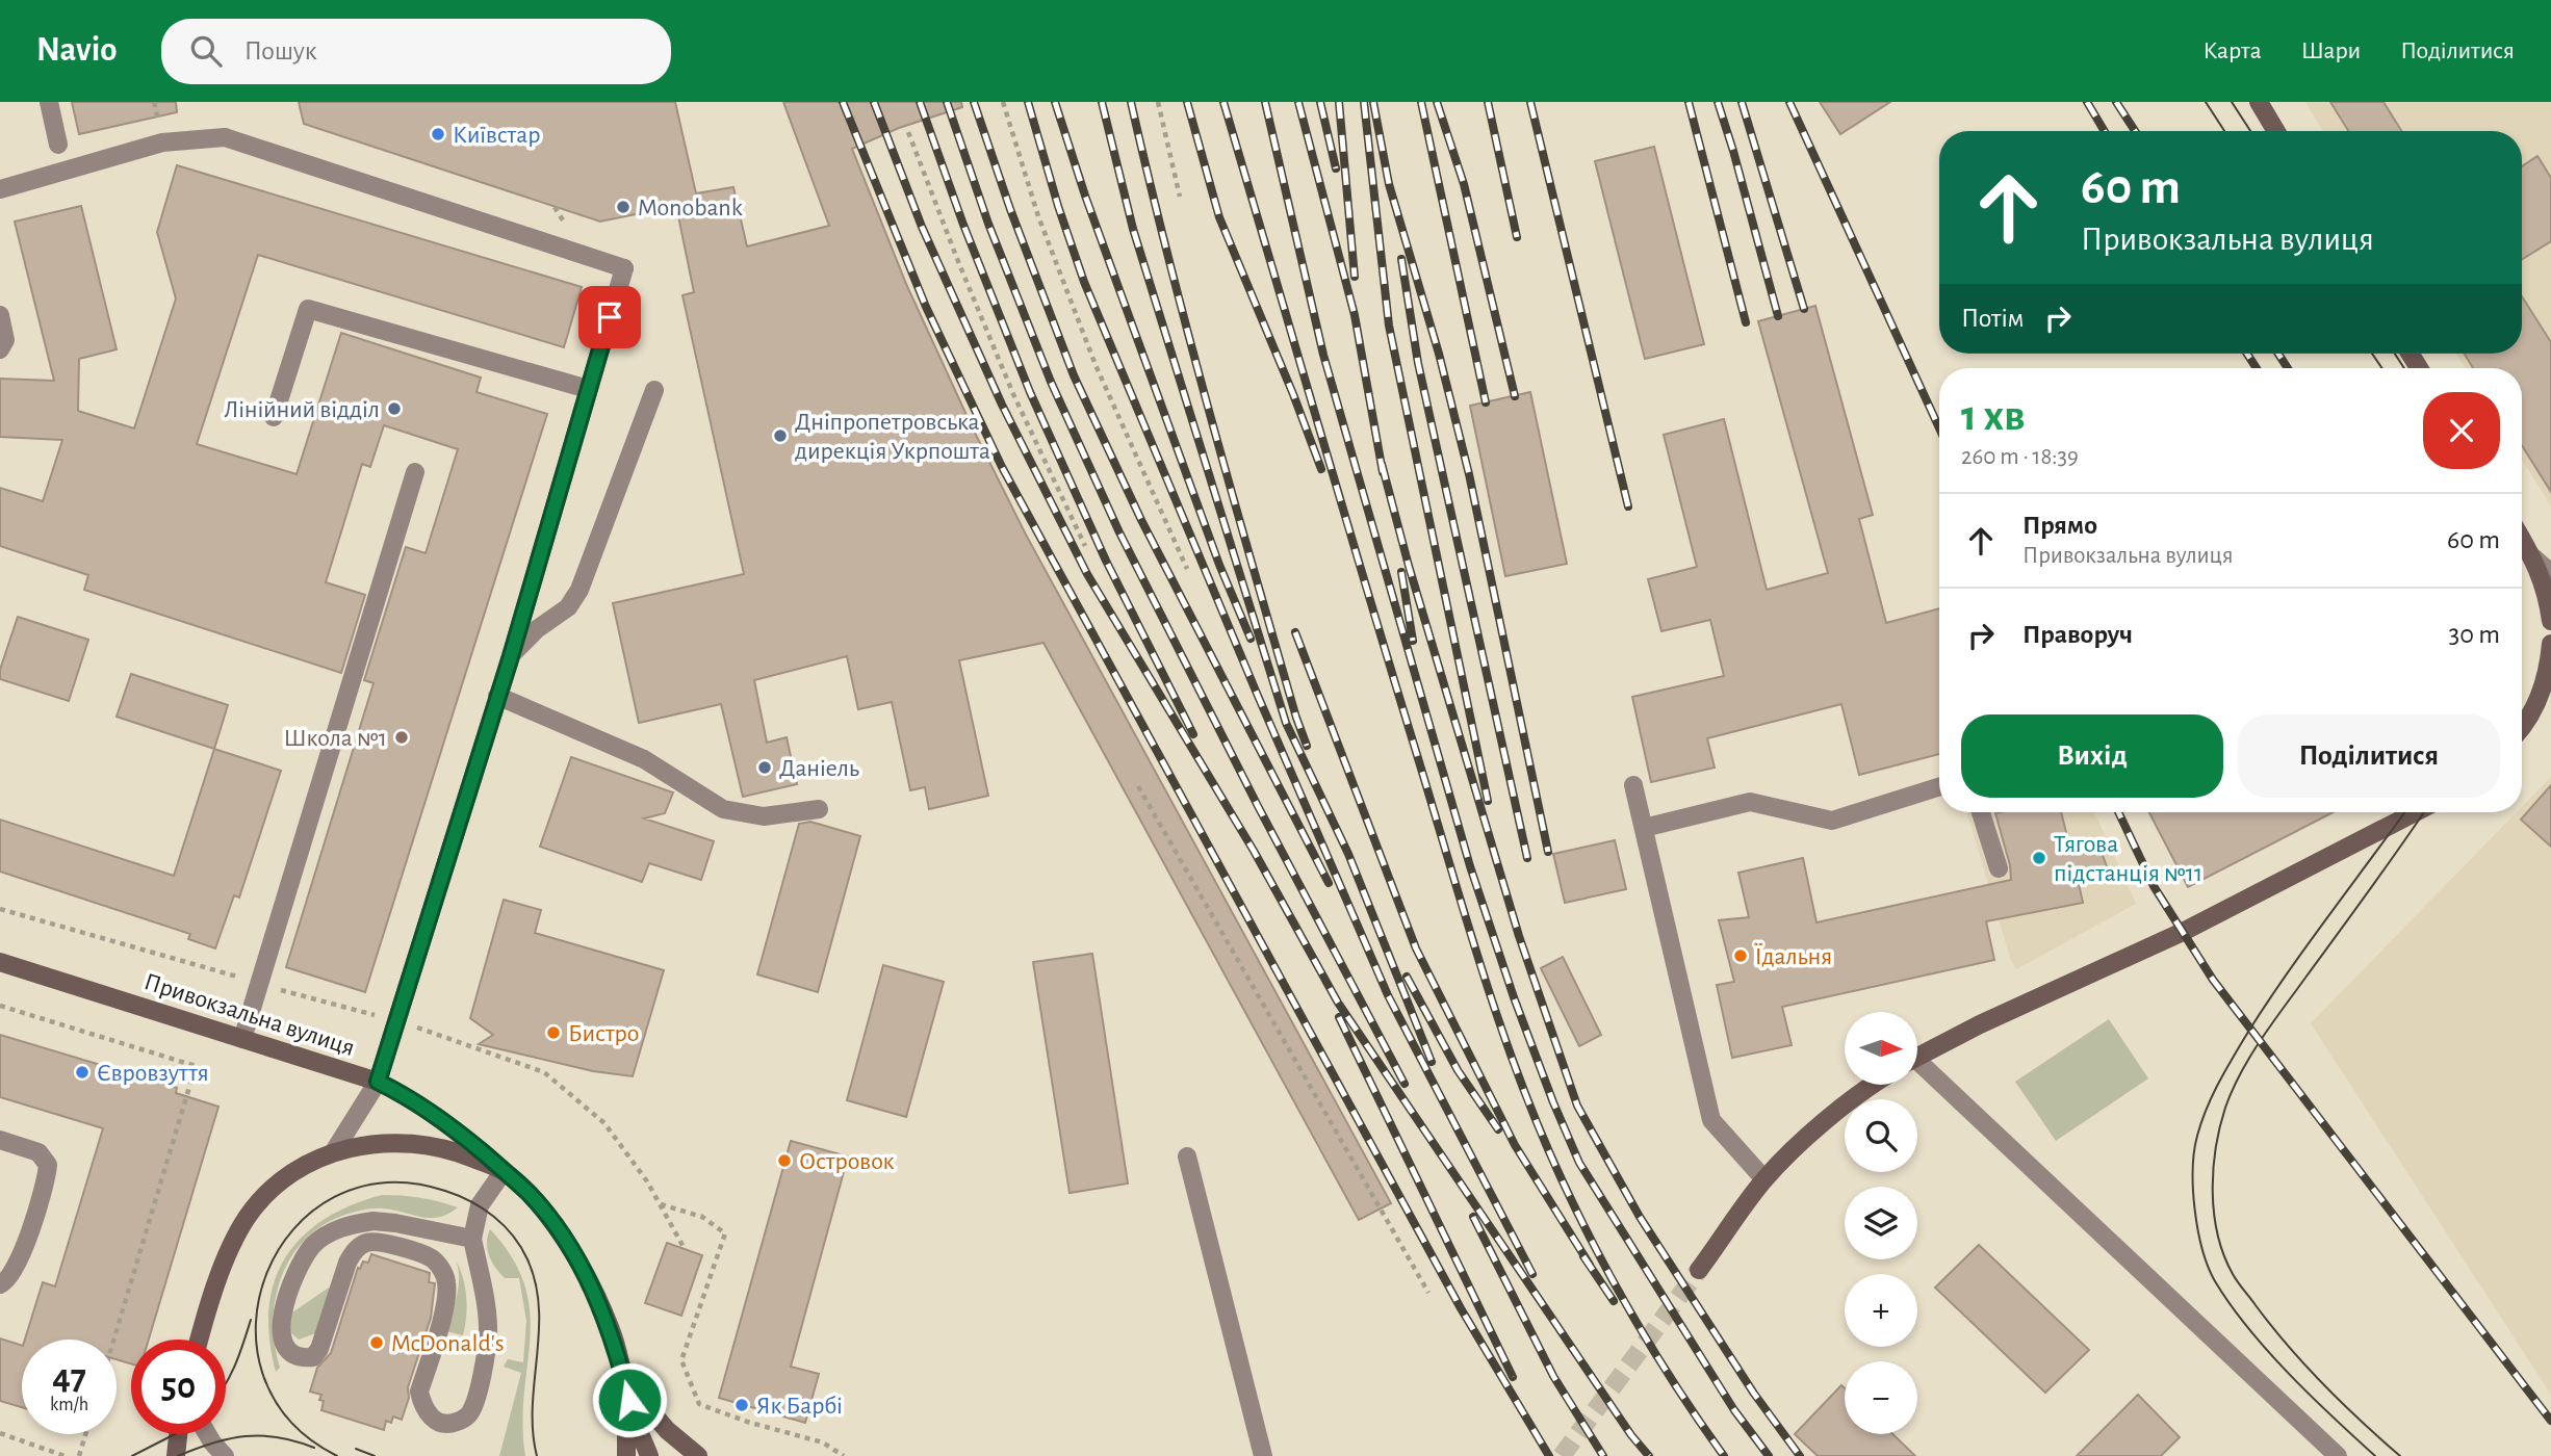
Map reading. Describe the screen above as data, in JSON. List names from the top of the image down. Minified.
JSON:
{"streets":{"main road":["Привокзальна вулиця"]},"places":["Київстар","Monobank","Лінійний відділ","Дніпропетровська дирекція Укрпошта","Школа №1","Даніель","Тягова пiдстанцiя №11","Їдальня","Бистро","Євровзуття","Островок","McDonald's","Як Барбі"],"north":"right","page":{"header":"Navio","search":"Пошук","nav":["Карта","Шари","Поділитися"],"turn":["60 m","Привокзальна вулиця"],"then":"Потім","heading":["1 хв","260 m · 18:39"],"list":[{"name":"Прямо","note":"Привокзальна вулиця","value":"60 m"},{"name":"Праворуч","value":"30 m"}],"buttons":["Вихід","Поділитися"],"map_buttons":["+","−"],"speed":"47 km/h","limit":"50"}}
